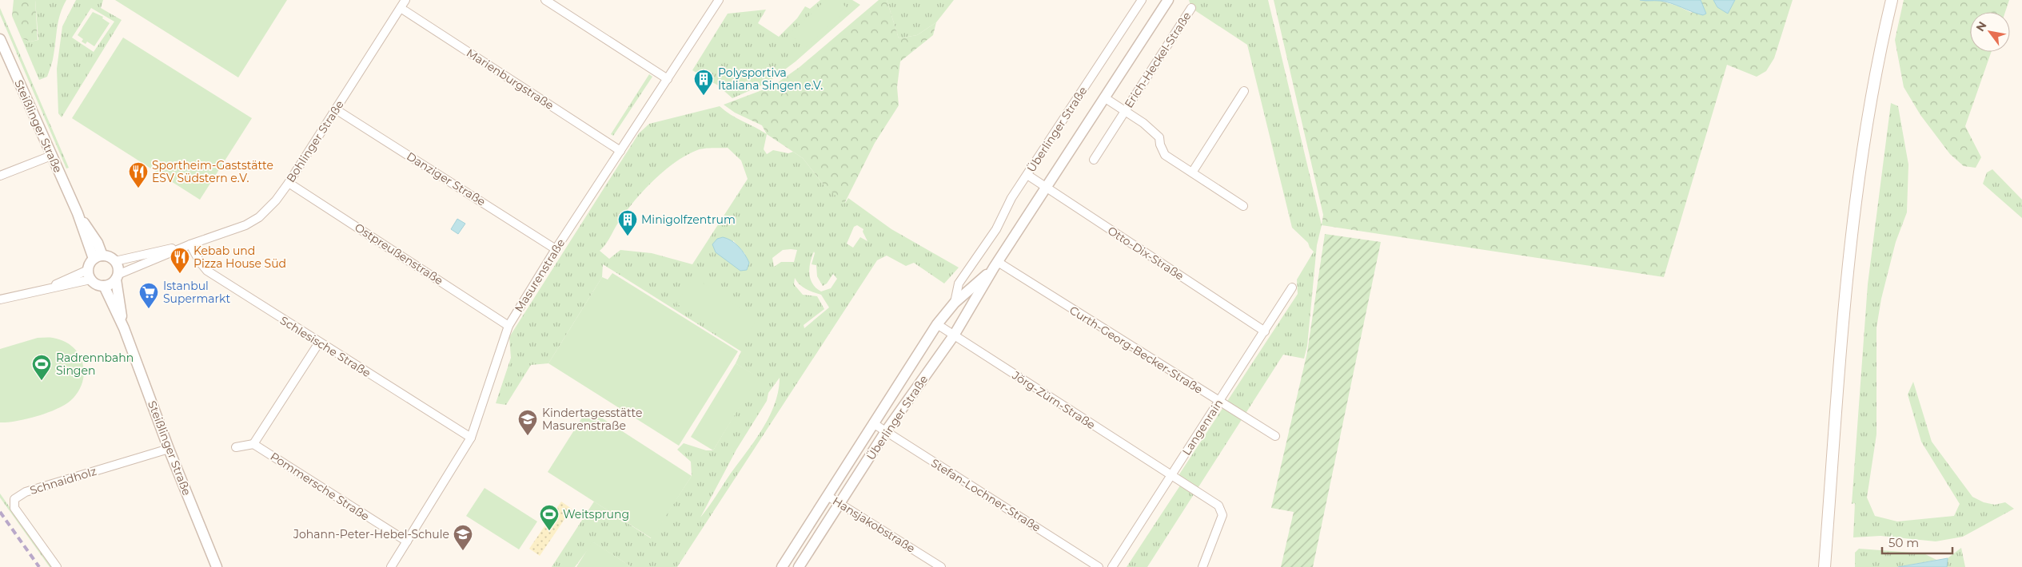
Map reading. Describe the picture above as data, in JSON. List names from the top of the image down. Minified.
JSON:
{"streets":{"street":["Erich-Heckel-Straße","Marienburgstraße","Steißlinger Straße","Überlinger Straße","Bohlinger Straße","Danziger Straße","Otto-Dix-Straße","Ostpreußenstraße","Masurenstraße","Schlesische Straße","Curth-Georg-Becker-Straße","Jörg-Zürn-Straße","Langenrain","Schnaidholz","Pommersche Straße","Stefan-Lochner-Straße","Hansjakobstraße"]},"crossings":[["Erich-Heckel-Straße","Überlinger Straße"],["Marienburgstraße","Bohlinger Straße"],["Marienburgstraße","Masurenstraße"],["Steißlinger Straße","Bohlinger Straße"],["Steißlinger Straße","Schnaidholz"],["Überlinger Straße","Otto-Dix-Straße"],["Überlinger Straße","Curth-Georg-Becker-Straße"],["Überlinger Straße","Jörg-Zürn-Straße"],["Überlinger Straße","Stefan-Lochner-Straße"],["Überlinger Straße","Hansjakobstraße"],["Bohlinger Straße","Danziger Straße"],["Bohlinger Straße","Ostpreußenstraße"],["Bohlinger Straße","Schlesische Straße"],["Danziger Straße","Masurenstraße"],["Otto-Dix-Straße","Langenrain"],["Ostpreußenstraße","Masurenstraße"],["Masurenstraße","Schlesische Straße"],["Masurenstraße","Pommersche Straße"],["Curth-Georg-Becker-Straße","Langenrain"],["Jörg-Zürn-Straße","Langenrain"]],"places":{"building":["Polysportiva Italiana Singen e.V.","Minigolfzentrum"],"restaurant":["Sportheim-Gaststätte ESV Südstern e.V.","Kebab und Pizza House Süd"],"supermarket":["Istanbul Supermarkt"],"sports":["Radrennbahn Singen","Weitsprung"],"school or university":["Kindertagesstätte Masurenstraße","Johann-Peter-Hebel-Schule"]},"scale_bar":"50 m","north":"top left"}
